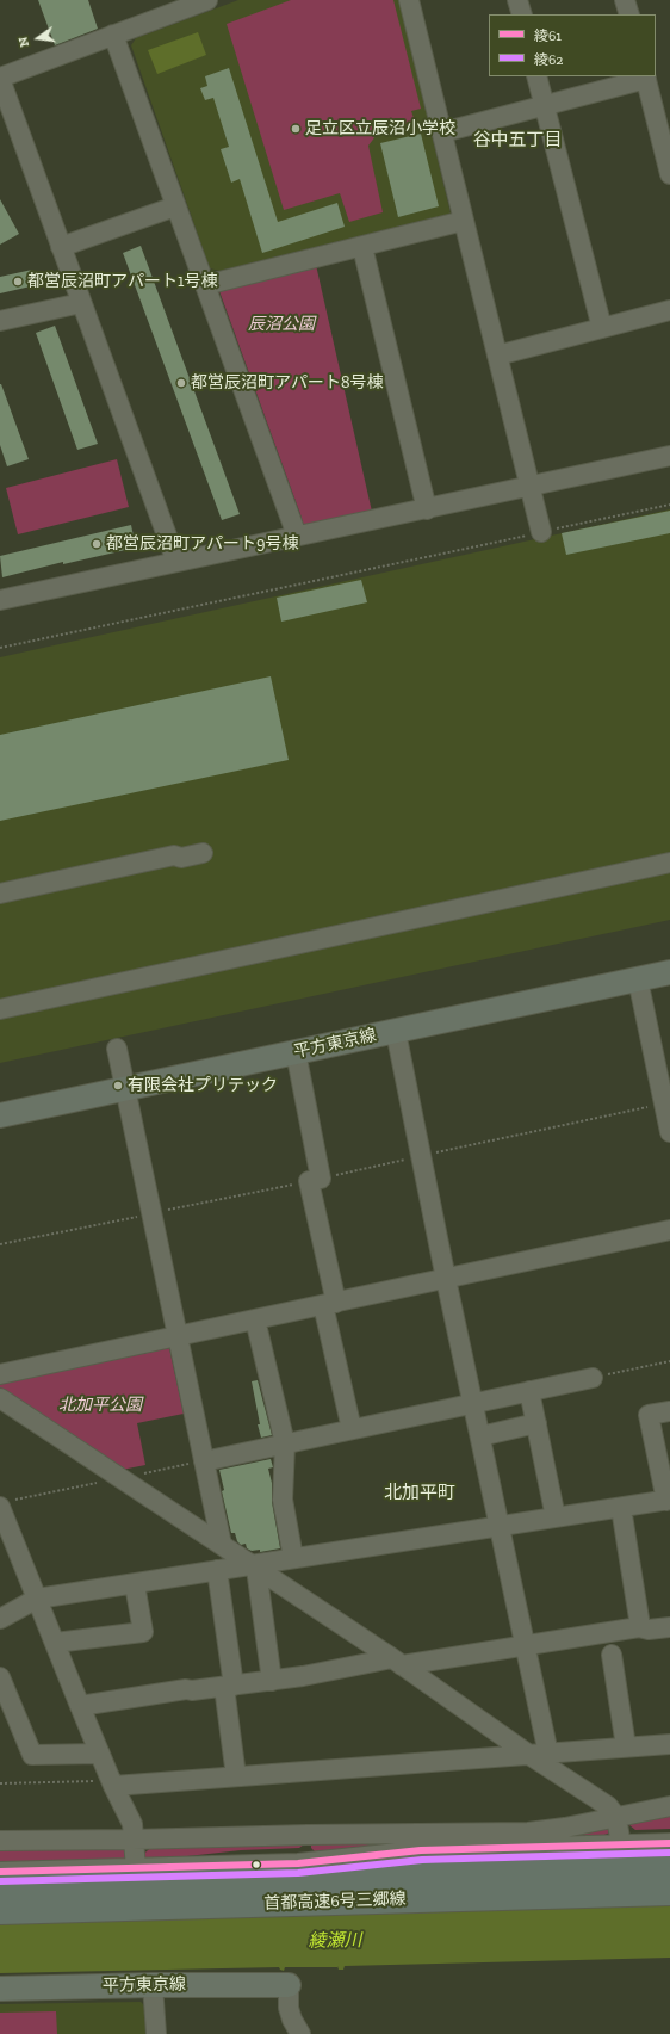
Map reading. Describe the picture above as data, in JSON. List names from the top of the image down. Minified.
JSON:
{"streets":{"highway":["首都高速6号三郷線"],"main road":["平方東京線"]},"districts":["谷中五丁目","北加平町"],"water":["綾瀬川"],"parks":["辰沼公園","北加平公園"],"places":["足立区立辰沼小学校","都営辰沼町アパート1号棟","都営辰沼町アパート8号棟","都営辰沼町アパート9号棟","有限会社プリテック"],"lines":["transit line 綾61","transit line 綾62"],"legend":["綾61","綾62"],"north":"left"}
